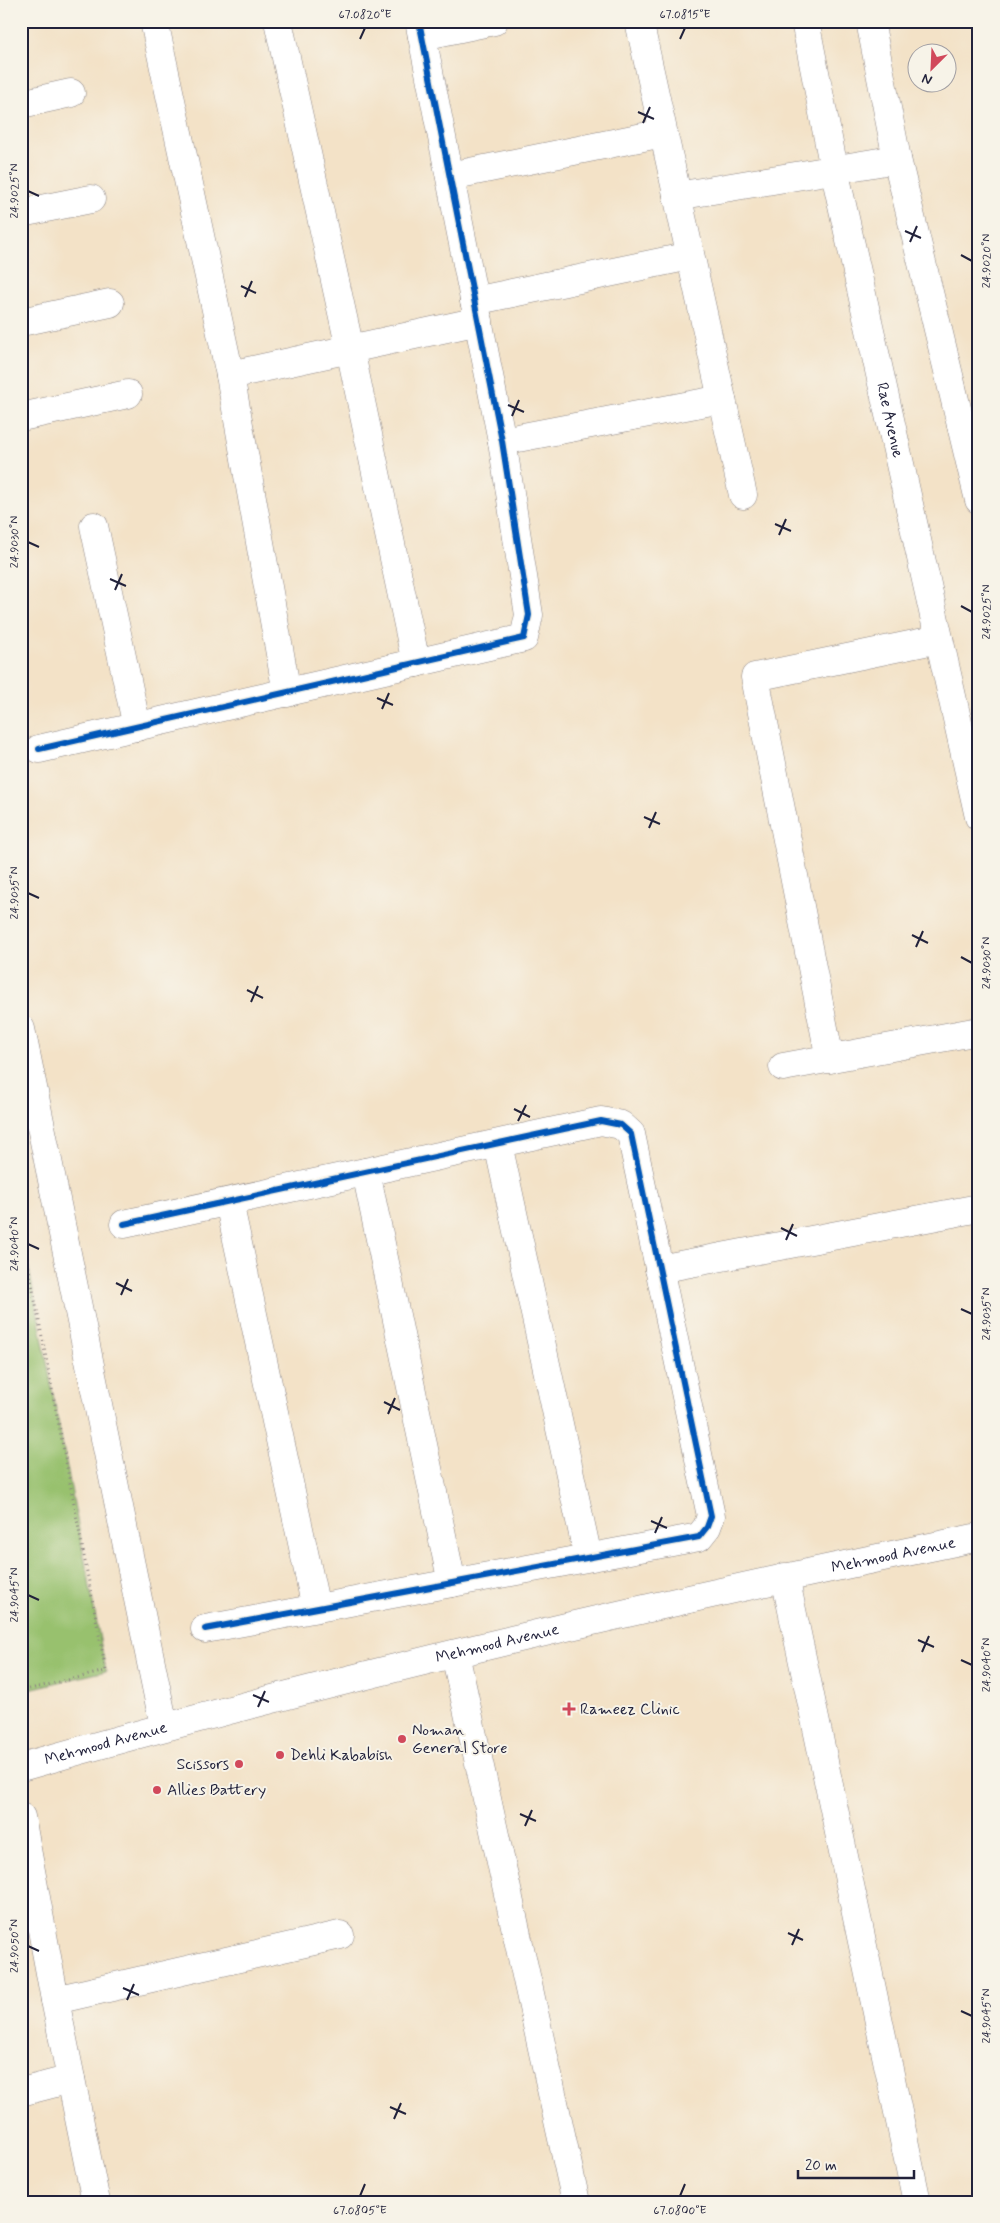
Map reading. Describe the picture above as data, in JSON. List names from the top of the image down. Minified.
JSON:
{"streets":{"street":["Rae Avenue","Mehmood Avenue"]},"places":{"health":["Rameez Clinic"],"other":["Noman General Store","Dehli Kababish","Scissors","Allies Battery"]},"scale_bar":"20 m","north":"bottom left","coordinates":["67.0820°E","67.0815°E","24.9025°N","24.9020°N","24.9030°N","24.9035°N","24.9040°N","24.9045°N","24.9050°N","67.0805°E","67.0800°E"]}
